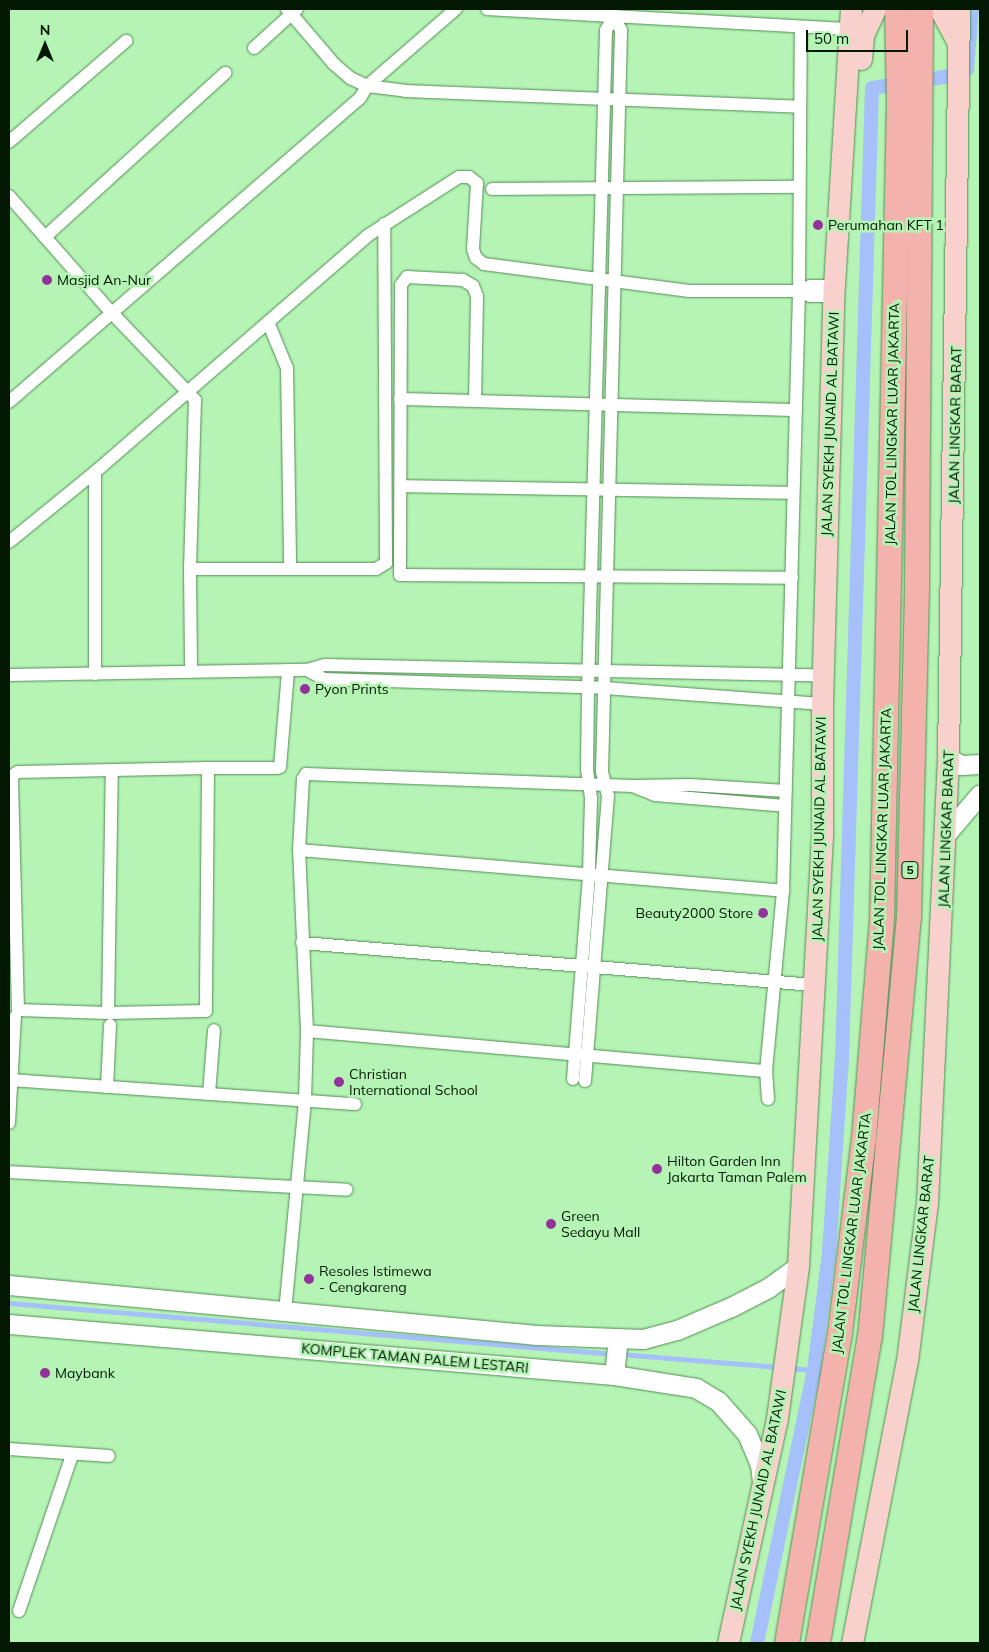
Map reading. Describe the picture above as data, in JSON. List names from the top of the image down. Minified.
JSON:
{"streets":{"highway":["JALAN TOL LINGKAR LUAR JAKARTA","5"],"main road":["JALAN SYEKH JUNAID AL BATAWI","JALAN LINGKAR BARAT"],"street":["KOMPLEK TAMAN PALEM LESTARI"]},"crossings":[["JALAN SYEKH JUNAID AL BATAWI","KOMPLEK TAMAN PALEM LESTARI"]],"places":["Perumahan KFT 1","Masjid An-Nur","Pyon Prints","Beauty2000 Store","Christian International School","Hilton Garden Inn Jakarta Taman Palem","Green Sedayu Mall","Resoles Istimewa - Cengkareng","Maybank"],"scale_bar":"50 m","north":"top"}
